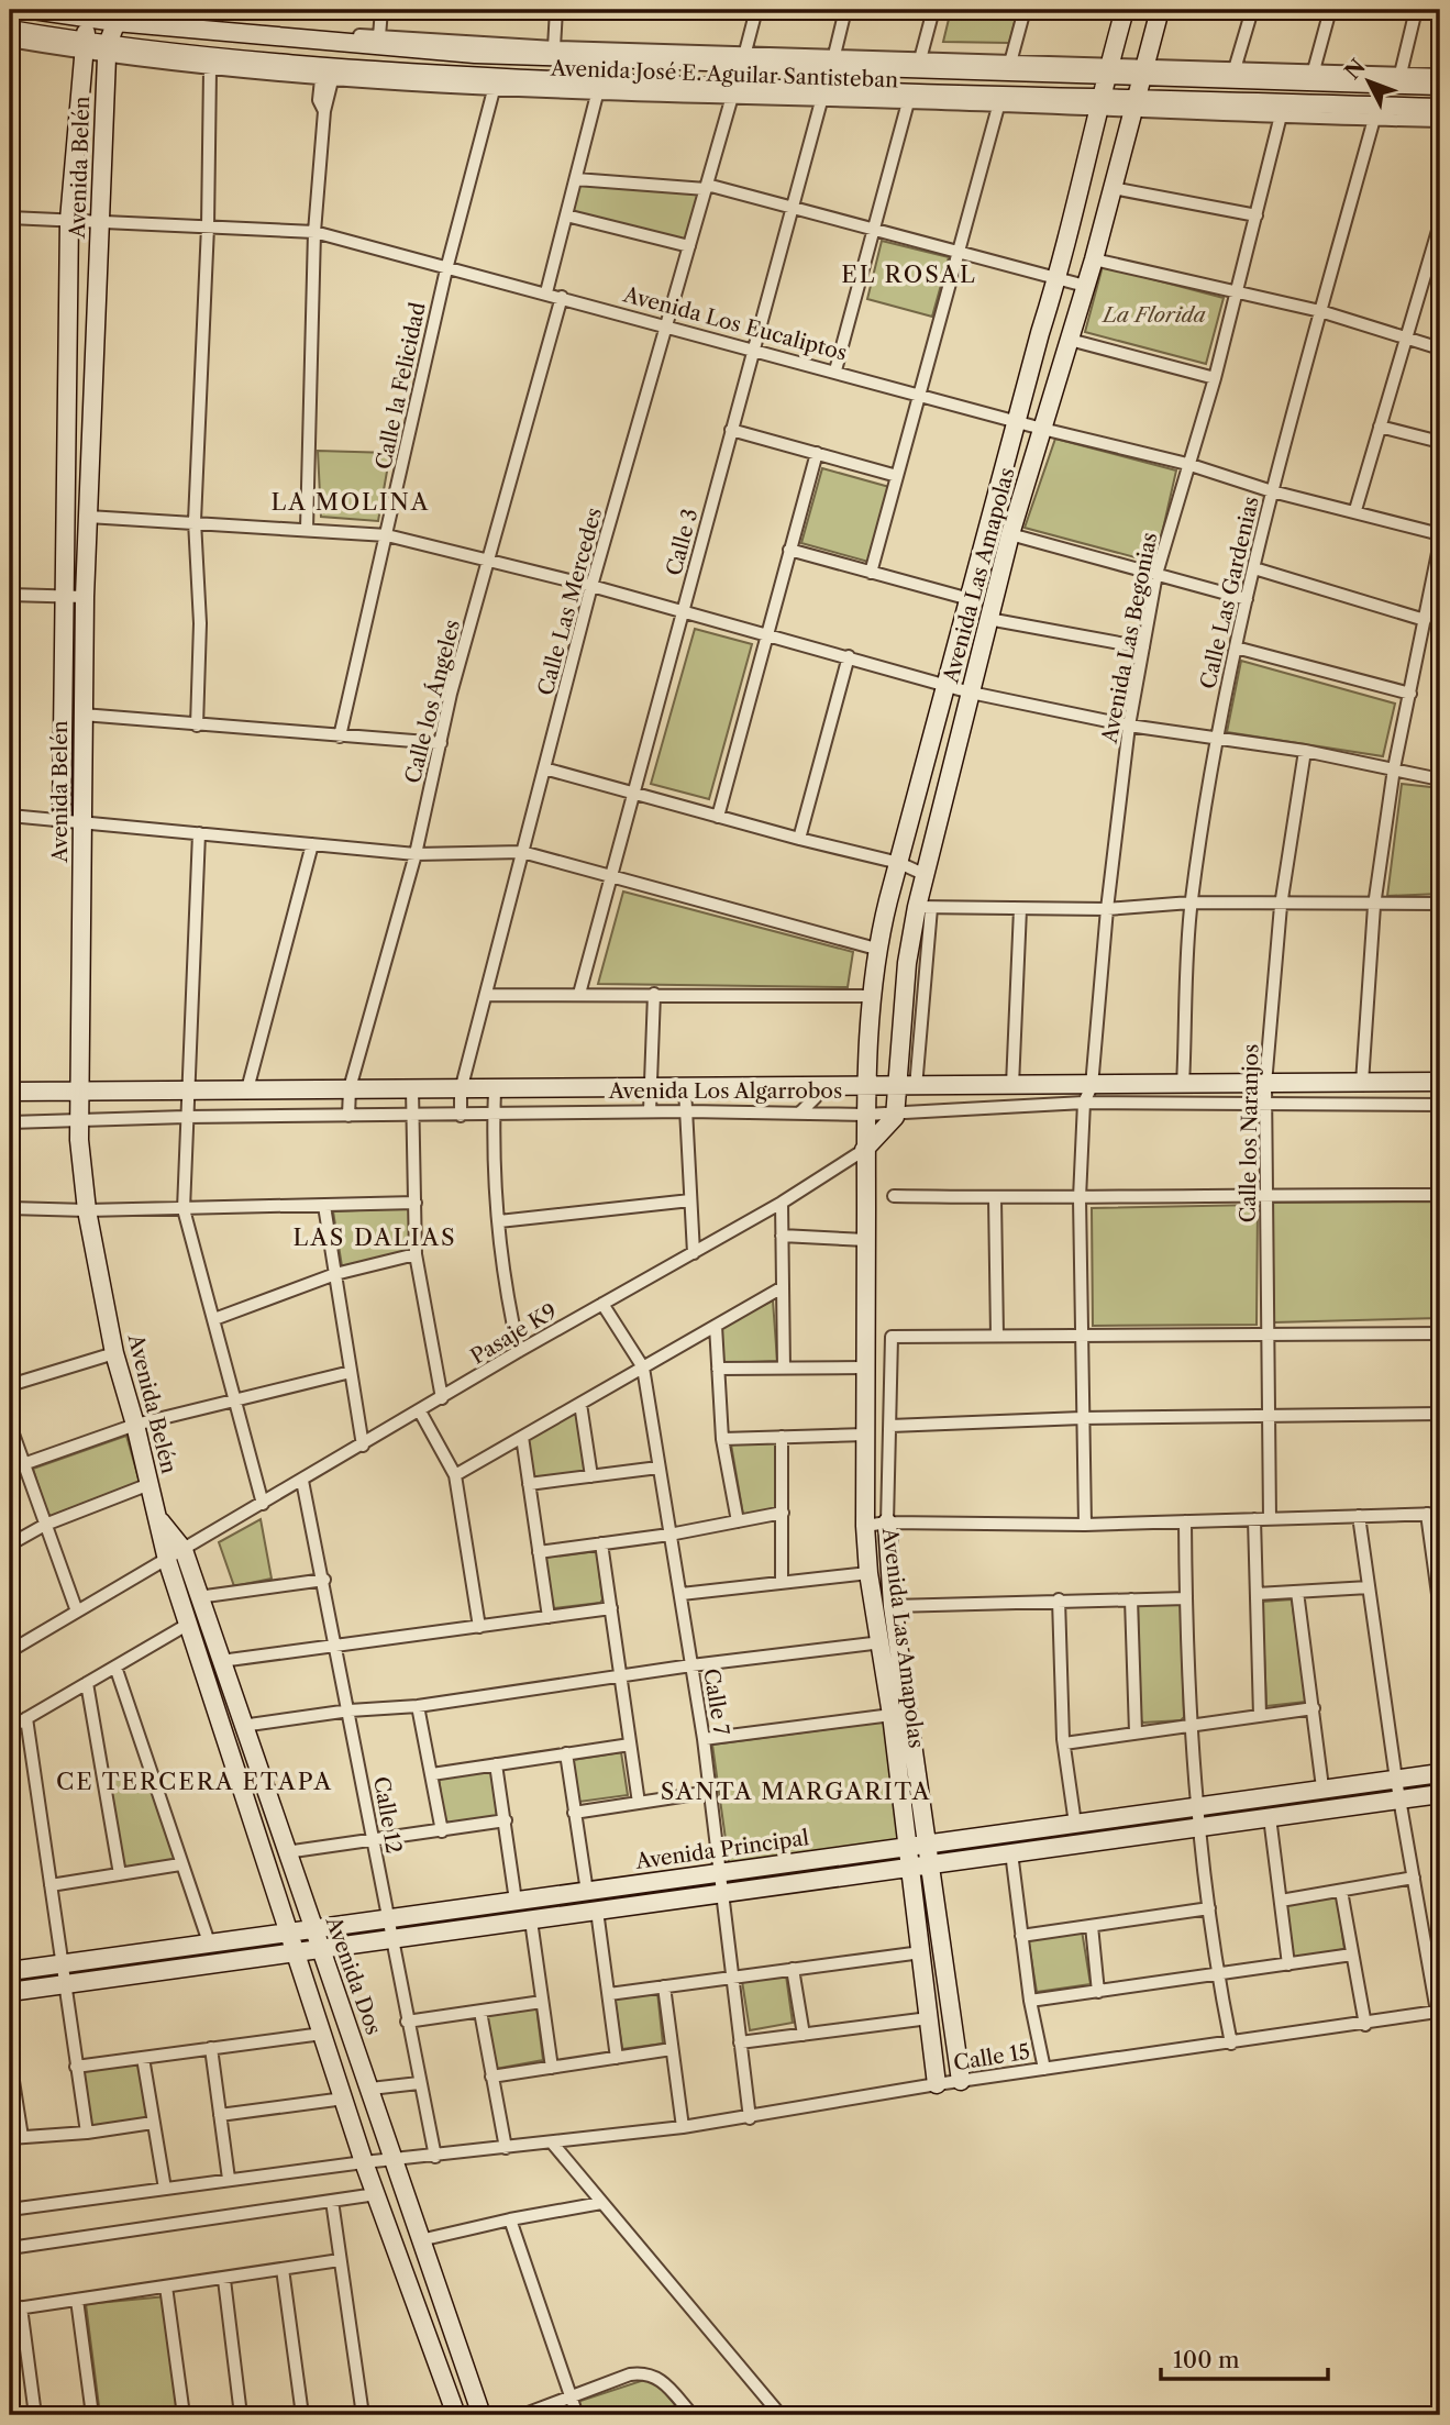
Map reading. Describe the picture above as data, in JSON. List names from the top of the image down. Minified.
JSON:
{"streets":{"street":["Avenida José E. Aguilar Santisteban","Avenida Belén","Avenida Los Eucaliptos","Calle la Felicidad","Calle 3","Avenida Las Amapolas","Calle Las Gardenias","Calle Las Mercedes","Avenida Las Begonias","Calle los Ángeles","Avenida Los Algarrobos","Calle los Naranjos","Pasaje K9","Calle 7","Calle 12","Avenida Principal","Avenida Dos","Calle 15"]},"crossings":[["Avenida José E. Aguilar Santisteban","Avenida Belén"],["Avenida José E. Aguilar Santisteban","Calle la Felicidad"],["Avenida José E. Aguilar Santisteban","Calle 3"],["Avenida José E. Aguilar Santisteban","Avenida Las Amapolas"],["Avenida José E. Aguilar Santisteban","Calle Las Gardenias"],["Avenida José E. Aguilar Santisteban","Calle Las Mercedes"],["Avenida José E. Aguilar Santisteban","Avenida Las Begonias"],["Avenida Belén","Avenida Los Eucaliptos"],["Avenida Belén","Avenida Los Algarrobos"],["Avenida Belén","Pasaje K9"],["Avenida Belén","Avenida Dos"],["Avenida Los Eucaliptos","Calle la Felicidad"],["Avenida Los Eucaliptos","Calle 3"],["Avenida Los Eucaliptos","Avenida Las Amapolas"],["Avenida Los Eucaliptos","Calle Las Gardenias"],["Avenida Los Eucaliptos","Calle Las Mercedes"],["Avenida Los Eucaliptos","Avenida Las Begonias"],["Avenida Los Eucaliptos","Calle los Ángeles"],["Avenida Las Amapolas","Avenida Los Algarrobos"],["Avenida Las Amapolas","Pasaje K9"],["Avenida Las Amapolas","Avenida Principal"],["Avenida Las Amapolas","Calle 15"],["Calle Las Gardenias","Avenida Los Algarrobos"],["Calle Las Mercedes","Avenida Los Algarrobos"],["Avenida Las Begonias","Avenida Los Algarrobos"],["Calle los Ángeles","Avenida Los Algarrobos"],["Avenida Los Algarrobos","Calle los Naranjos"],["Pasaje K9","Calle 7"],["Pasaje K9","Calle 12"],["Pasaje K9","Avenida Dos"],["Calle 7","Avenida Principal"],["Calle 7","Calle 15"],["Calle 12","Avenida Principal"],["Calle 12","Calle 15"],["Avenida Principal","Avenida Dos"],["Avenida Dos","Calle 15"]],"districts":["EL ROSAL","LA MOLINA","LAS DALIAS","CE TERCERA ETAPA","SANTA MARGARITA"],"parks":["La Florida"],"scale_bar":"100 m","north":"top left"}
